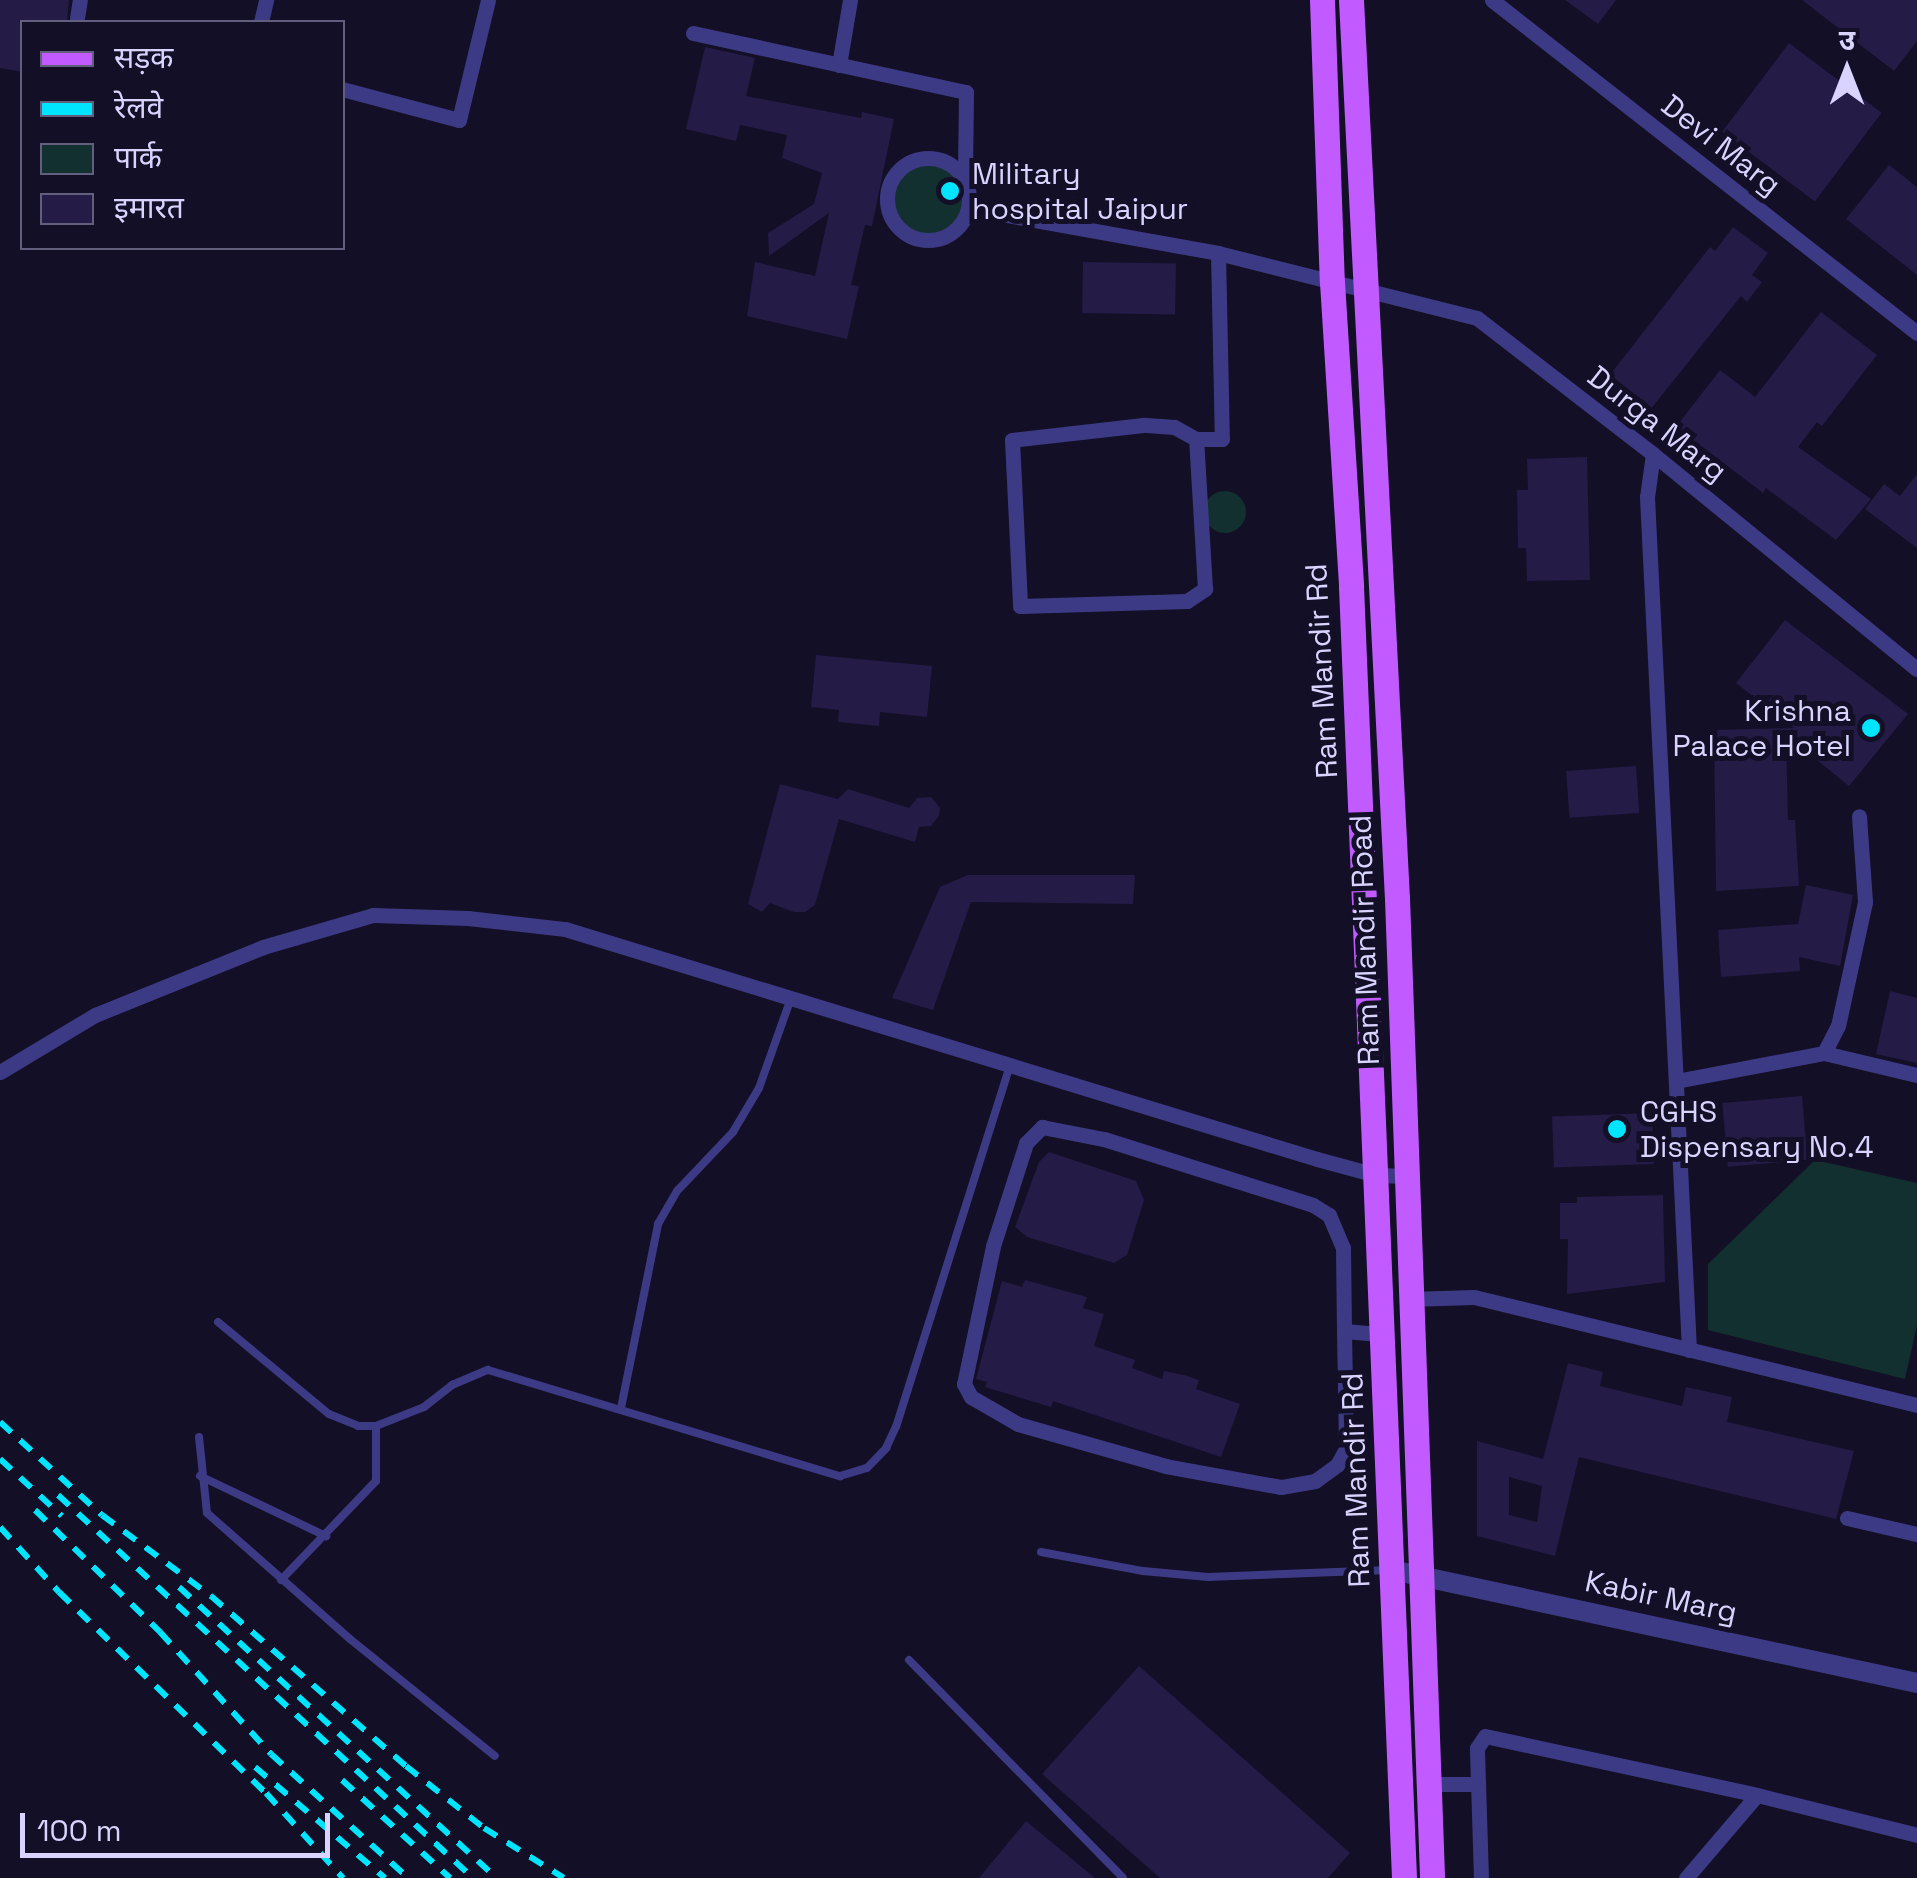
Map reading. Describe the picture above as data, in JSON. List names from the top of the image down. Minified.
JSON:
{"streets":{"main road":["Ram Mandir Rd","Ram Mandir Road"],"street":["Devi Marg","Durga Marg","Kabir Marg"]},"crossings":[["Durga Marg","Ram Mandir Rd"],["Durga Marg","Ram Mandir Road"],["Ram Mandir Rd","Kabir Marg"],["Ram Mandir Road","Kabir Marg"]],"places":["Military hospital Jaipur","Krishna Palace Hotel","CGHS Dispensary No.4"],"legend":["सड़क","रेलवे","पार्क","इमारत"],"scale_bar":"100 m","north":"top"}
